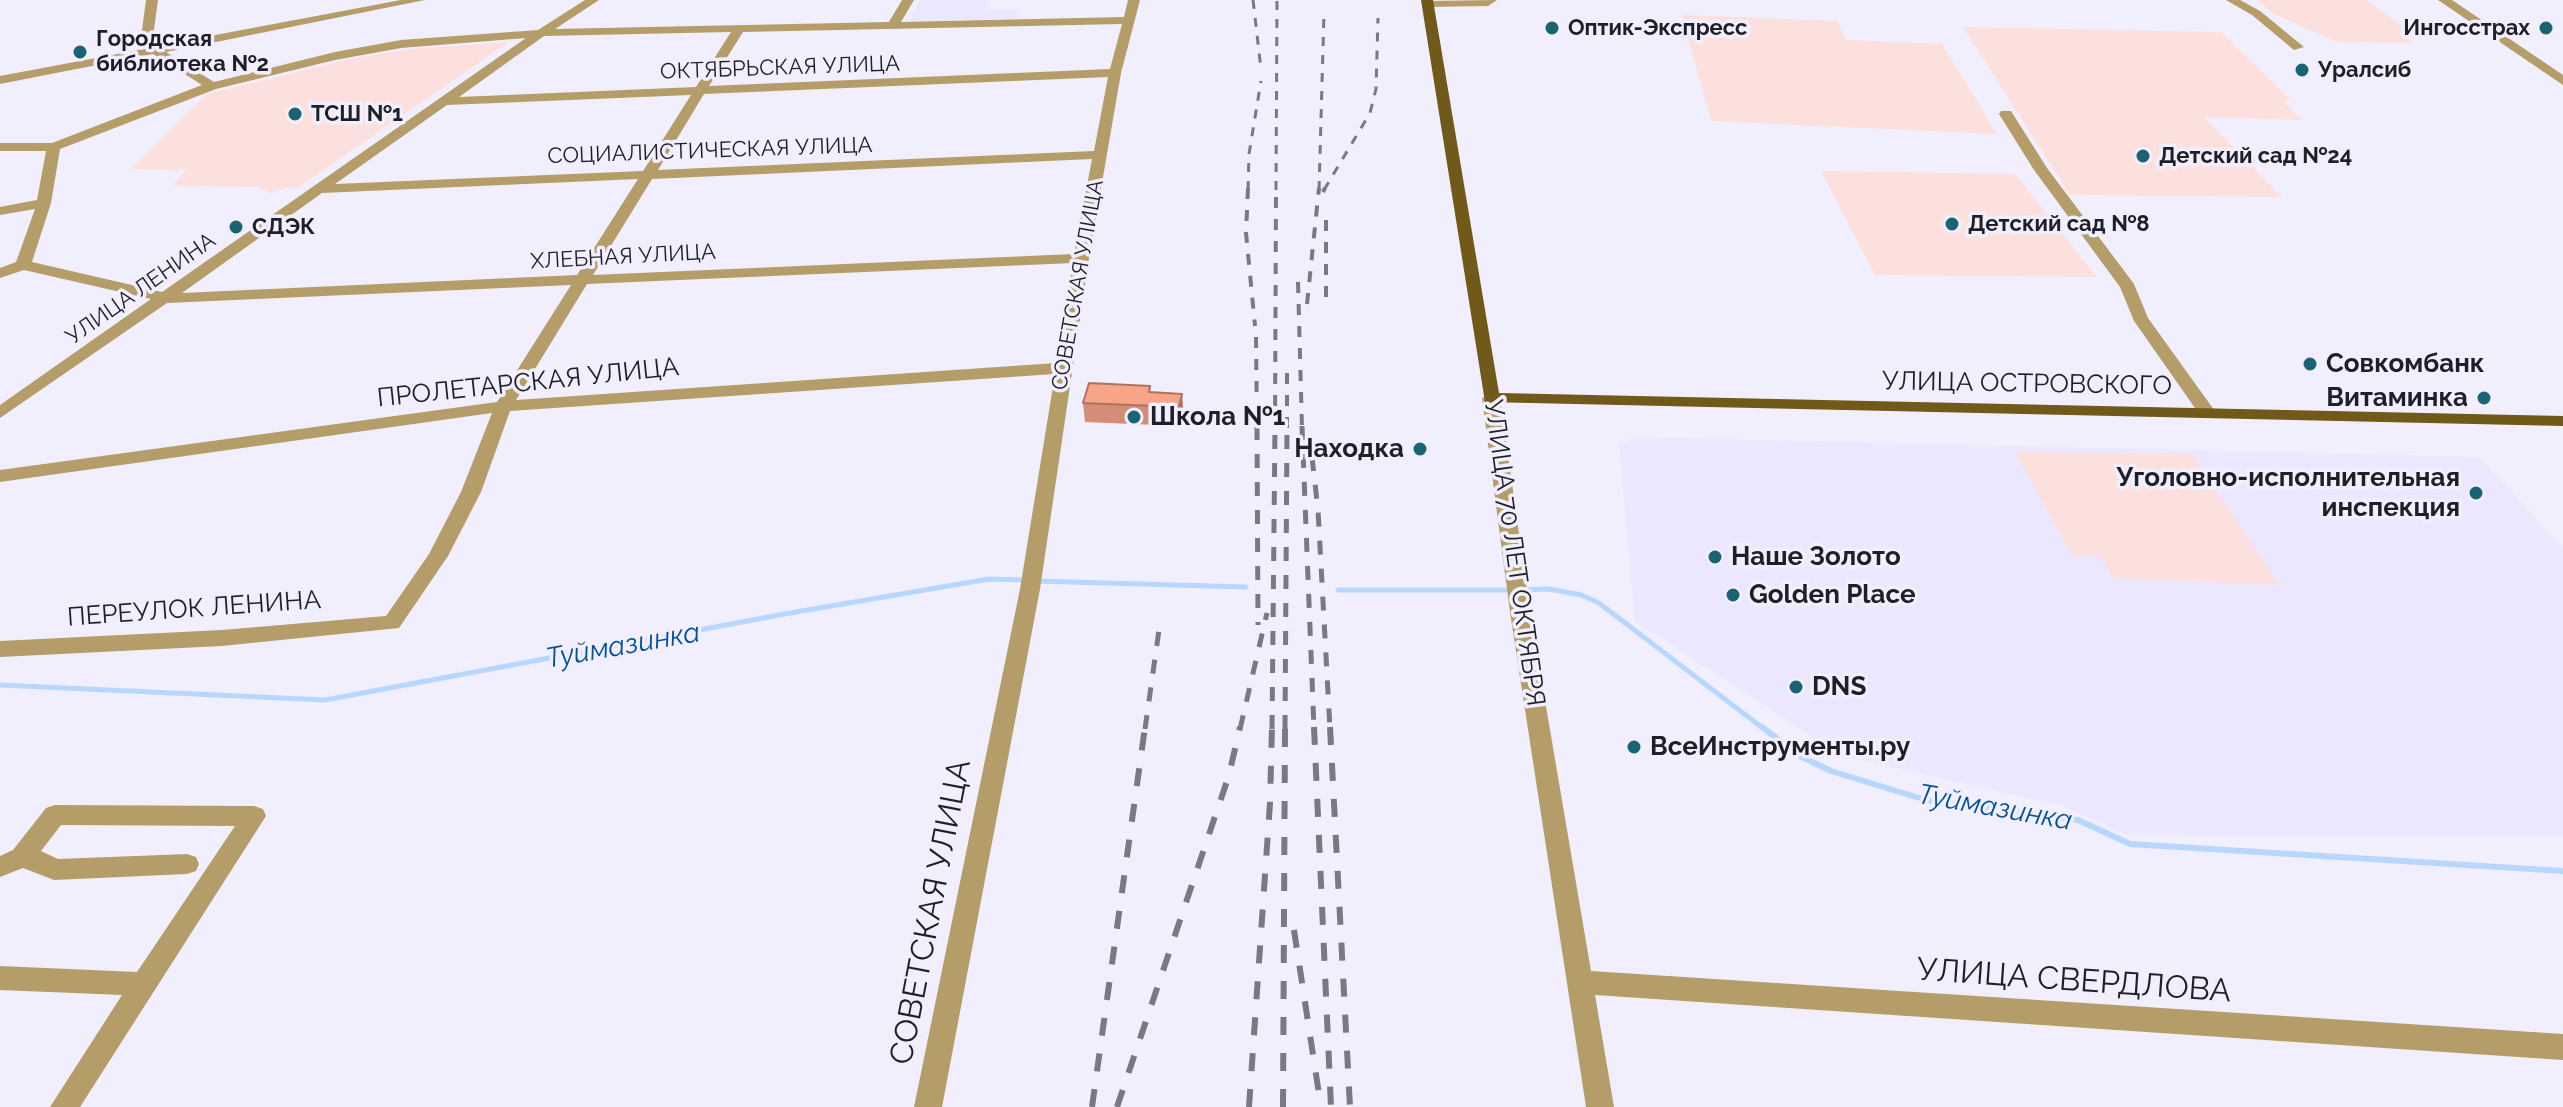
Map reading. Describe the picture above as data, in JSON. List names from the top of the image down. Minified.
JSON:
{"streets":{"main road":["УЛИЦА ОСТРОВСКОГО","УЛИЦА 70 ЛЕТ ОКТЯБРЯ"],"street":["ОКТЯБРЬСКАЯ УЛИЦА","СОЦИАЛИСТИЧЕСКАЯ УЛИЦА","ХЛЕБНАЯ УЛИЦА","СОВЕТСКАЯ УЛИЦА","УЛИЦА ЛЕНИНА","ПРОЛЕТАРСКАЯ УЛИЦА","ПЕРЕУЛОК ЛЕНИНА","УЛИЦА СВЕРДЛОВА"]},"crossings":[["ОКТЯБРЬСКАЯ УЛИЦА","СОВЕТСКАЯ УЛИЦА"],["ОКТЯБРЬСКАЯ УЛИЦА","УЛИЦА ЛЕНИНА"],["СОЦИАЛИСТИЧЕСКАЯ УЛИЦА","СОВЕТСКАЯ УЛИЦА"],["СОЦИАЛИСТИЧЕСКАЯ УЛИЦА","УЛИЦА ЛЕНИНА"],["ХЛЕБНАЯ УЛИЦА","СОВЕТСКАЯ УЛИЦА"],["ХЛЕБНАЯ УЛИЦА","УЛИЦА ЛЕНИНА"],["СОВЕТСКАЯ УЛИЦА","ПРОЛЕТАРСКАЯ УЛИЦА"],["ПРОЛЕТАРСКАЯ УЛИЦА","ПЕРЕУЛОК ЛЕНИНА"],["УЛИЦА ОСТРОВСКОГО","УЛИЦА 70 ЛЕТ ОКТЯБРЯ"],["УЛИЦА 70 ЛЕТ ОКТЯБРЯ","УЛИЦА СВЕРДЛОВА"]],"water":["Туймазинка"],"places":["Оптик-Экспресс","Ингосстрах","Городская библиотека №2","Уралсиб","ТСШ №1","Детский сад №24","Детский сад №8","СДЭК","Совкомбанк","Витаминка","Школа №1","Находка","Уголовно-исполнительная инспекция","Наше Золото","Golden Place","DNS","ВсеИнструменты.ру"]}
